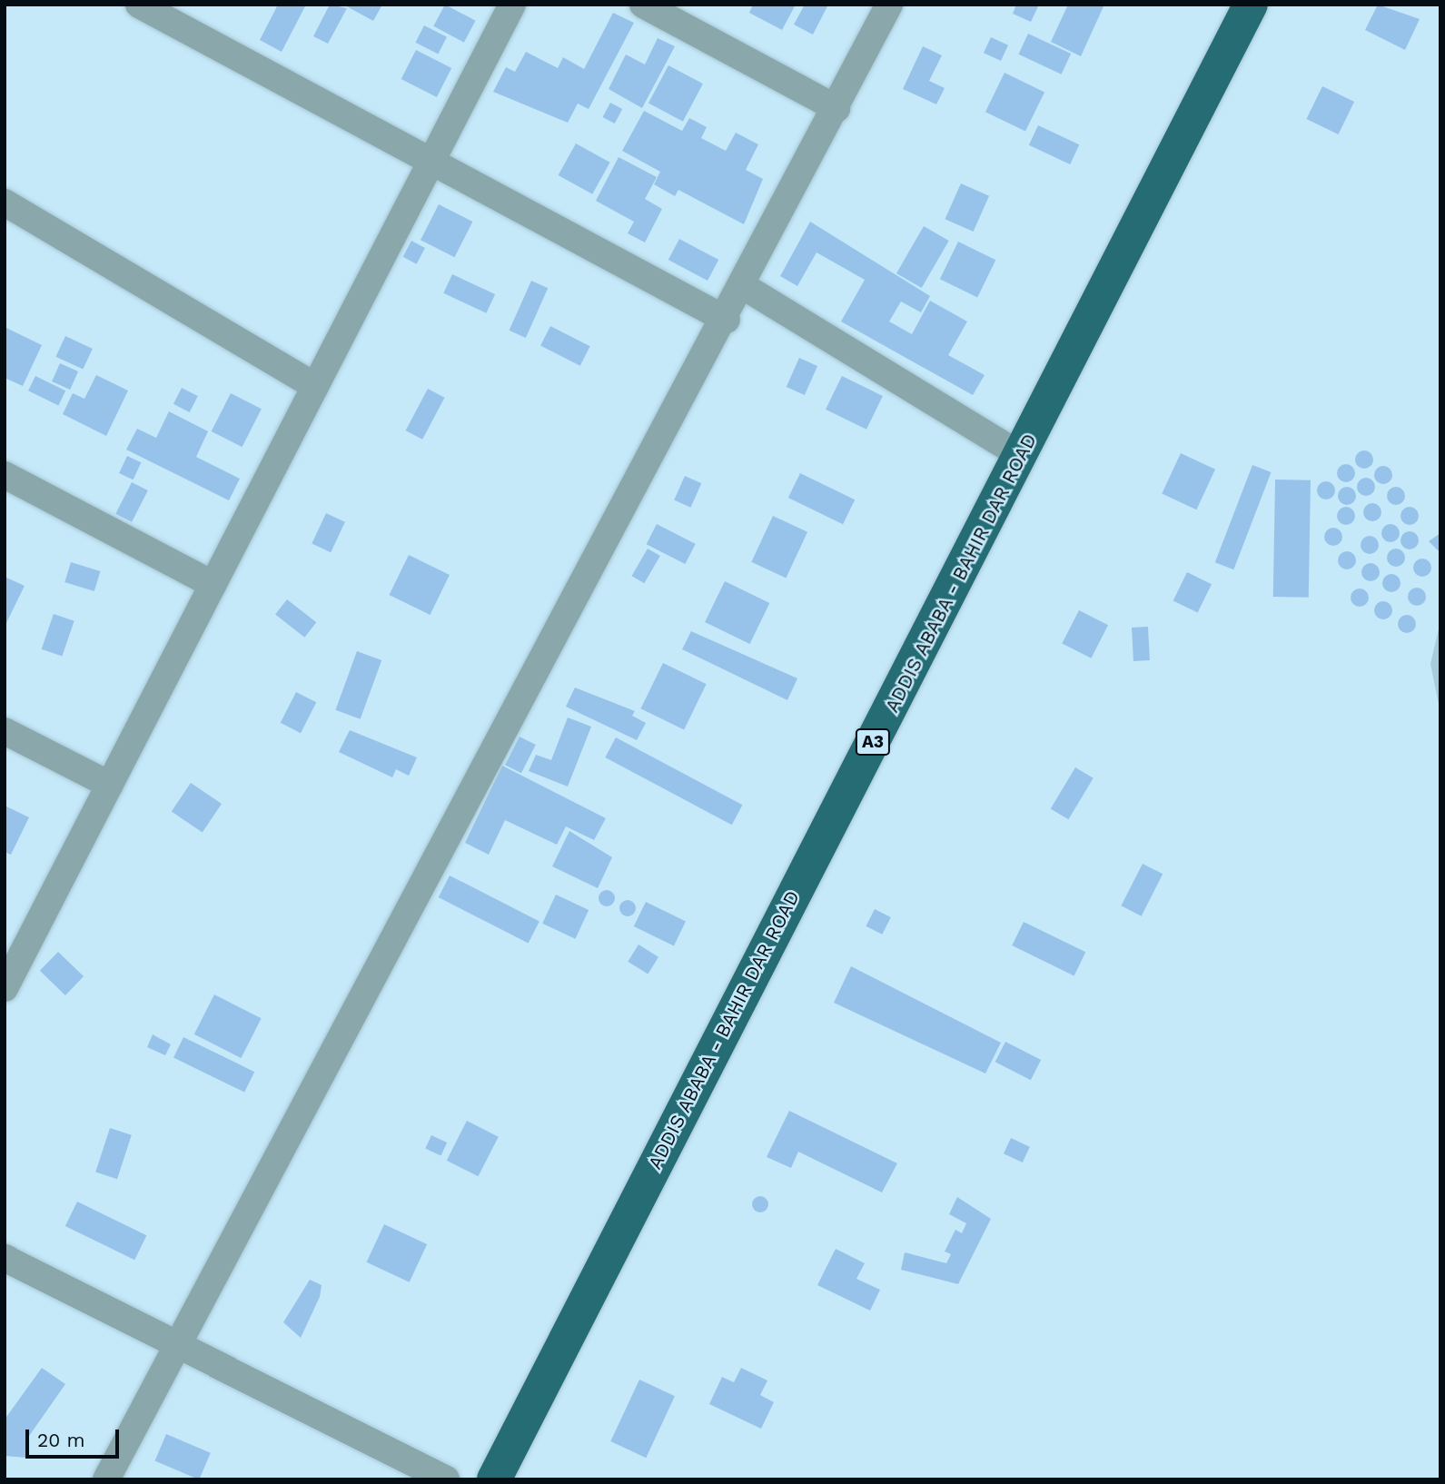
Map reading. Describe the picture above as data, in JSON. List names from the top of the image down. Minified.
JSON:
{"streets":{"highway":["ADDIS ABABA - BAHIR DAR ROAD","A3"]},"scale_bar":"20 m"}
